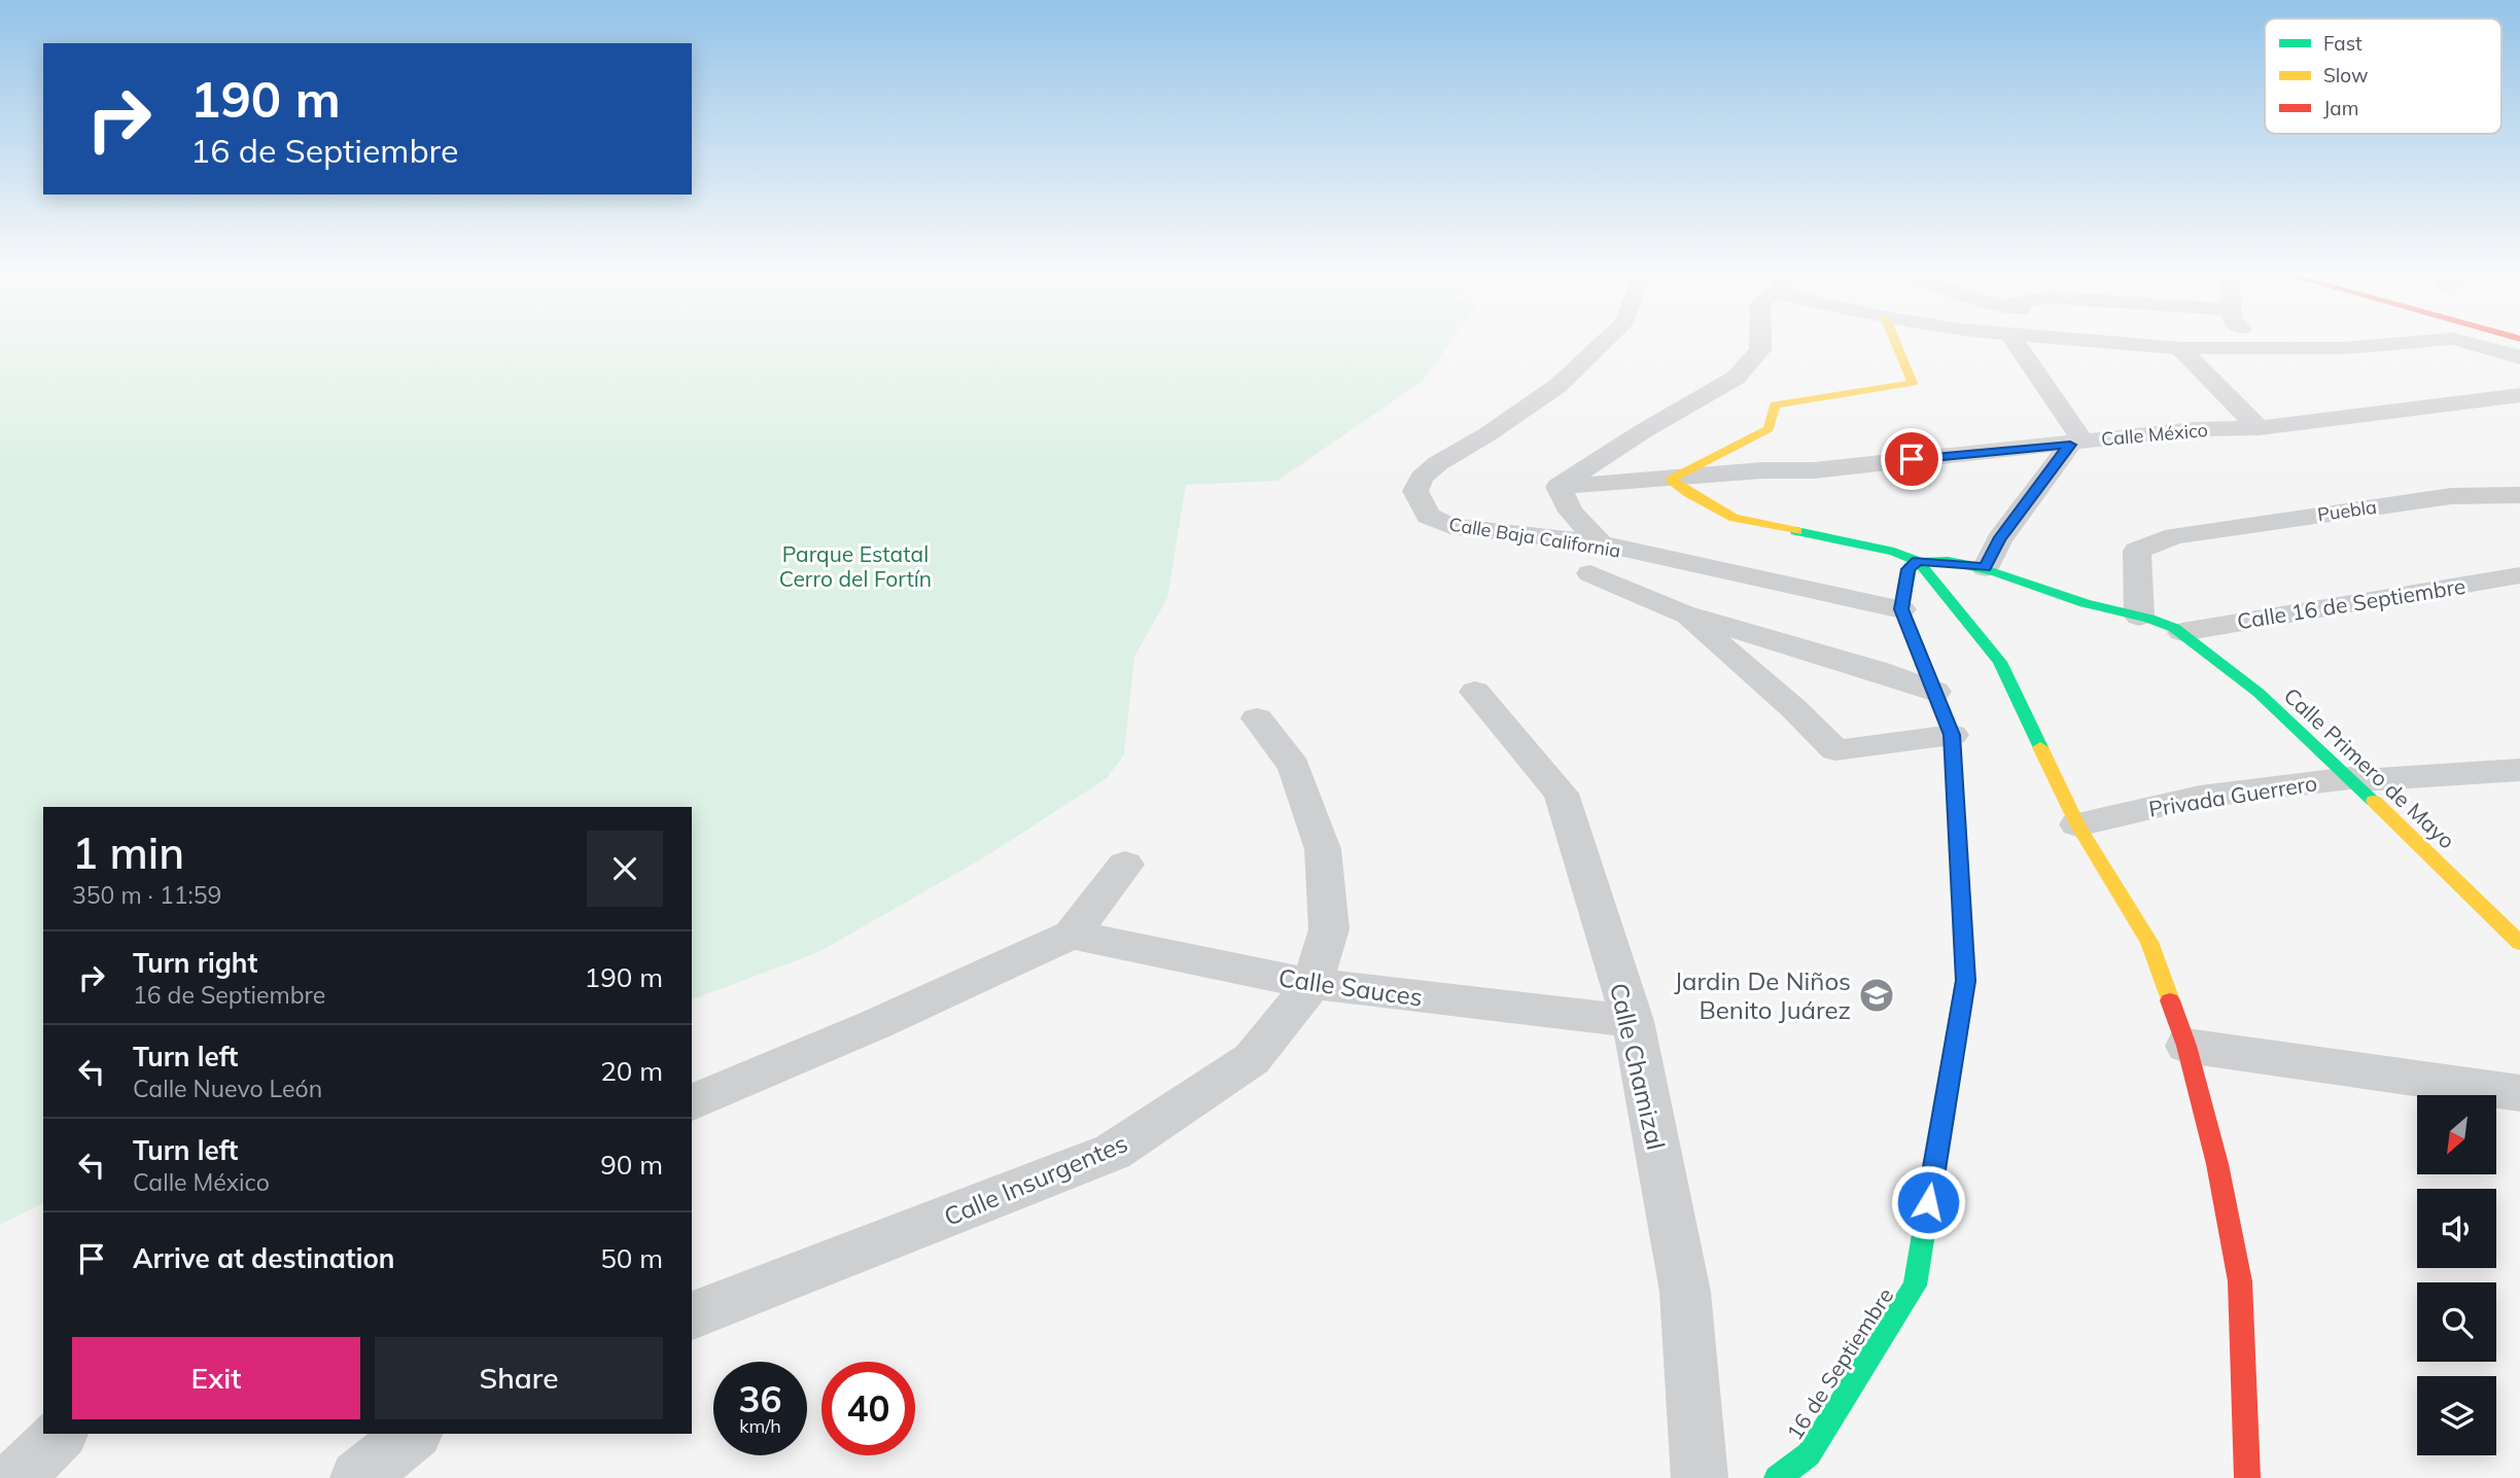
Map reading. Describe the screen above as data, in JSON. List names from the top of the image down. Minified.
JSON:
{"streets":{"street":["Calle México","Puebla","Calle Baja California","Calle 16 de Septiembre","Calle Primero de Mayo","Privada Guerrero","Calle Sauces","Calle Chamizal","Calle Insurgentes","16 de Septiembre"]},"crossings":[["Calle Baja California","16 de Septiembre"],["Calle 16 de Septiembre","Calle Primero de Mayo"],["Calle Primero de Mayo","Privada Guerrero"],["Calle Sauces","Calle Chamizal"],["Calle Sauces","Calle Insurgentes"]],"parks":["Parque Estatal Cerro del Fortín"],"places":{"school or university":["Jardin De Niños Benito Juárez"]},"legend":["Fast","Slow","Jam"],"north":"bottom left","page":{"turn":["190 m","16 de Septiembre"],"heading":["1 min","350 m · 11:59"],"list":[{"name":"Turn right","note":"16 de Septiembre","value":"190 m"},{"name":"Turn left","note":"Calle Nuevo León","value":"20 m"},{"name":"Turn left","note":"Calle México","value":"90 m"},{"name":"Arrive at destination","value":"50 m"}],"buttons":["Exit","Share"],"speed":"36 km/h","limit":"40"}}
